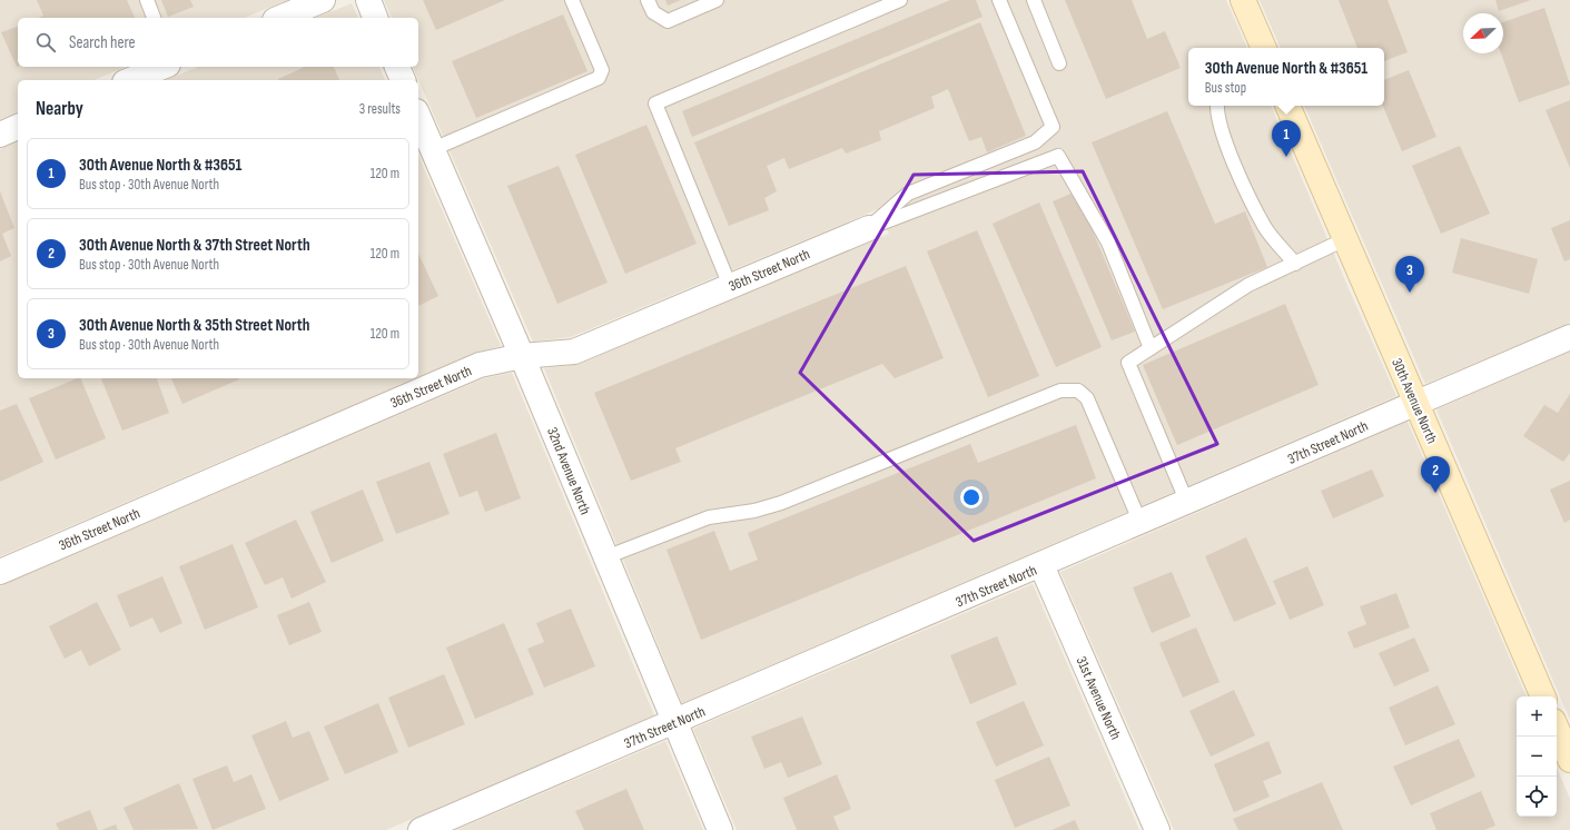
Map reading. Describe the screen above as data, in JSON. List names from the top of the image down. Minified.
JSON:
{"streets":{"street":["36th Street North","30th Avenue North","37th Street North","32nd Avenue North","31st Avenue North"]},"crossings":[["36th Street North","32nd Avenue North"],["30th Avenue North","37th Street North"],["37th Street North","32nd Avenue North"],["37th Street North","31st Avenue North"]],"north":"bottom left","page":{"search":"Search here","popup":["30th Avenue North & #3651","Bus stop"],"heading":["Nearby","3 results"],"pins":["1","3","2"],"list":[{"mark":"1","name":"30th Avenue North & #3651","note":"Bus stop · 30th Avenue North","value":"120 m"},{"mark":"2","name":"30th Avenue North & 37th Street North","note":"Bus stop · 30th Avenue North","value":"120 m"},{"mark":"3","name":"30th Avenue North & 35th Street North","note":"Bus stop · 30th Avenue North","value":"120 m"}],"map_buttons":["+","−"]}}
